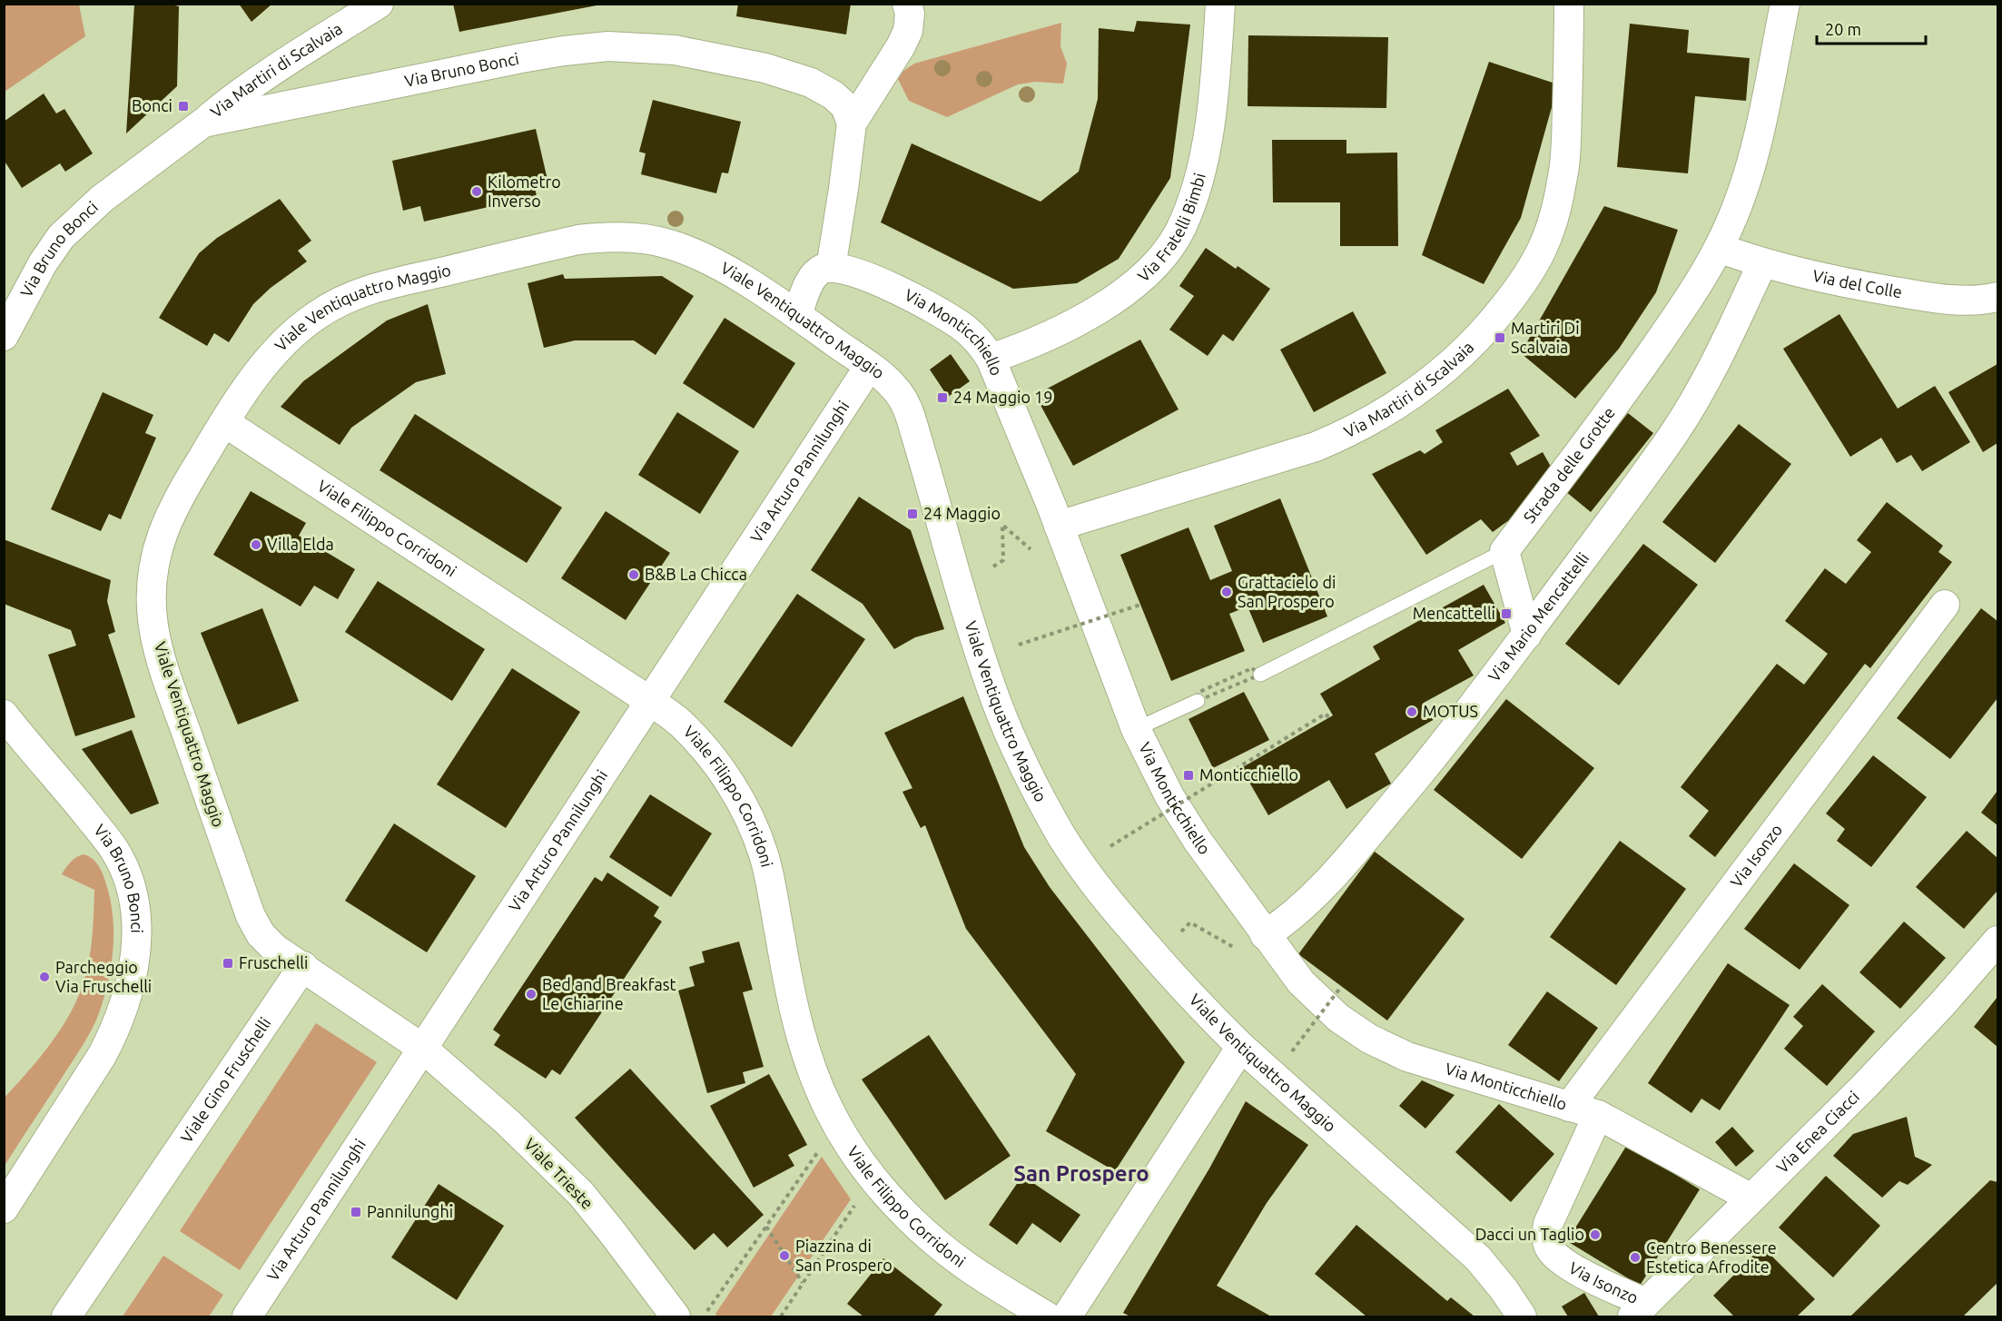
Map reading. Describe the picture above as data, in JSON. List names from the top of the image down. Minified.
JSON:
{"streets":{"street":["Via Bruno Bonci","Via Martiri di Scalvaia","Via Fratelli Bimbi","Via del Colle","Viale Ventiquattro Maggio","Via Monticchiello","Strada delle Grotte","Via Arturo Pannilunghi","Viale Filippo Corridoni","Via Mario Mencattelli","Via Isonzo","Viale Gino Fruschelli","Via Enea Ciacci","Viale Trieste"]},"crossings":[["Via Bruno Bonci","Via Martiri di Scalvaia"],["Via Martiri di Scalvaia","Via Monticchiello"],["Via Fratelli Bimbi","Via Monticchiello"],["Via del Colle","Strada delle Grotte"],["Via del Colle","Via Mario Mencattelli"],["Viale Ventiquattro Maggio","Via Arturo Pannilunghi"],["Viale Ventiquattro Maggio","Viale Filippo Corridoni"],["Viale Ventiquattro Maggio","Viale Gino Fruschelli"],["Via Monticchiello","Via Mario Mencattelli"],["Via Monticchiello","Via Isonzo"],["Via Monticchiello","Via Enea Ciacci"],["Via Arturo Pannilunghi","Viale Filippo Corridoni"],["Via Arturo Pannilunghi","Viale Trieste"],["Via Isonzo","Via Enea Ciacci"]],"districts":["San Prospero"],"places":{"transit":["Bonci","Martiri Di Scalvaia","24 Maggio 19","24 Maggio","Mencattelli","Monticchiello","Fruschelli","Pannilunghi"],"other":["Kilometro Inverso","Villa Elda","B&B La Chicca","Grattacielo di San Prospero","MOTUS","Parcheggio Via Fruschelli","Bed and Breakfast Le Chiarine","Dacci un Taglio","Piazzina di San Prospero","Centro Benessere Estetica Afrodite"]},"scale_bar":"20 m"}
